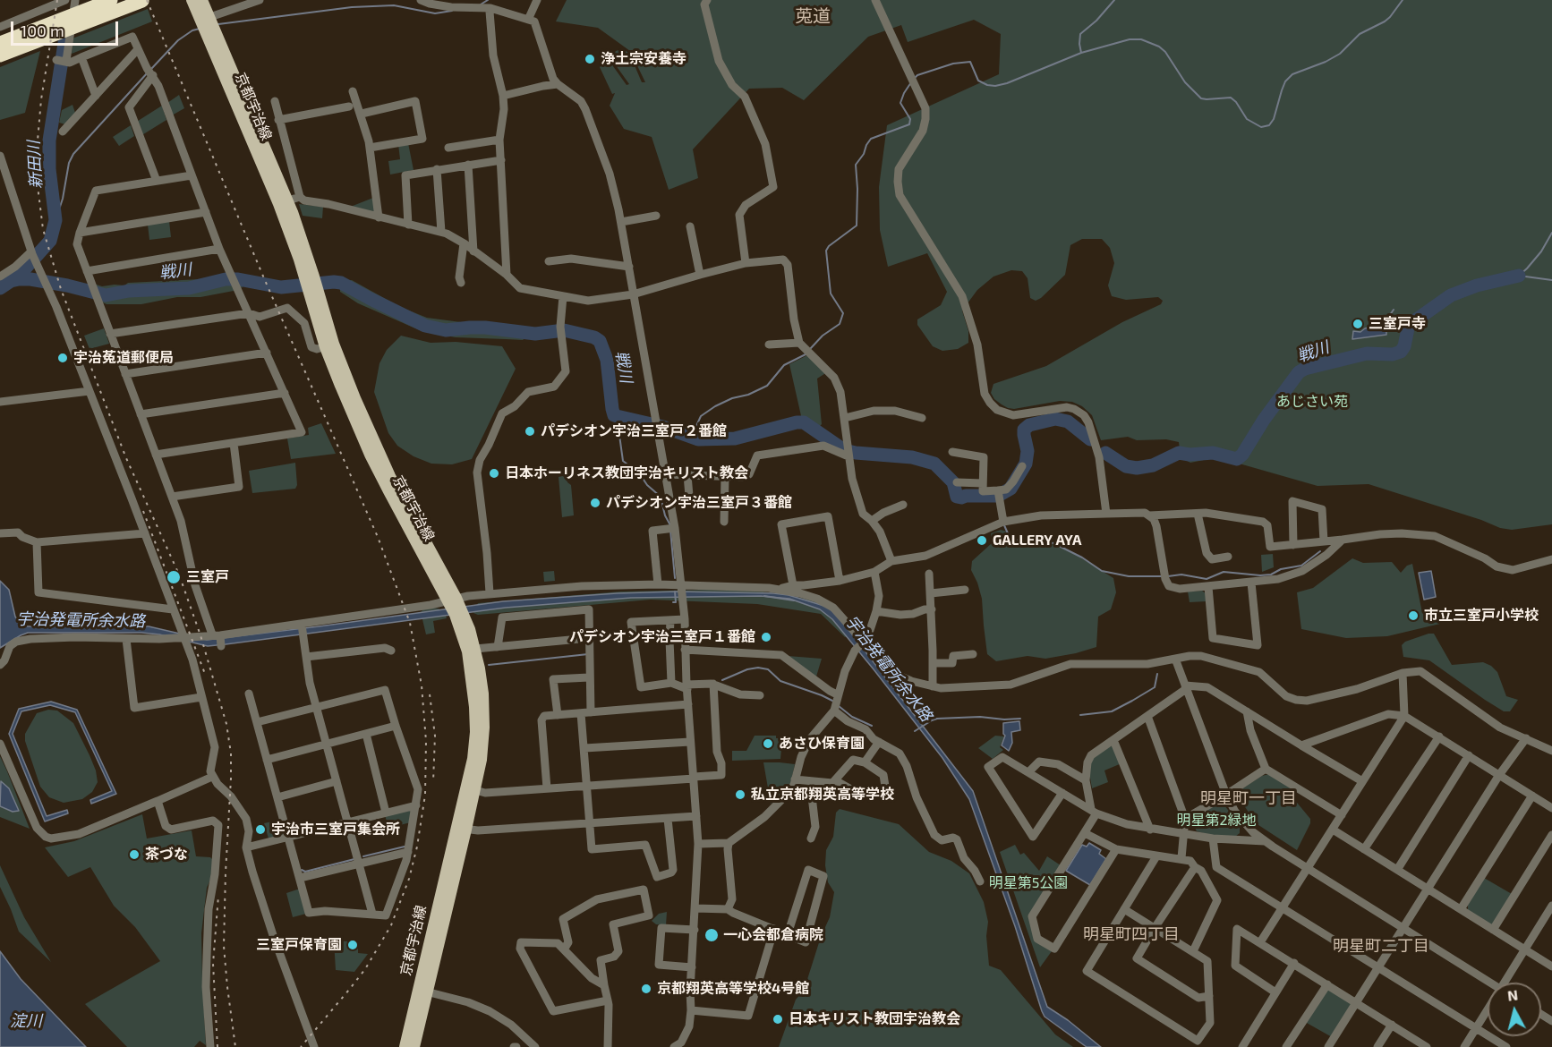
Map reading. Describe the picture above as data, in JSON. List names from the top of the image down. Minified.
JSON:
{"streets":{"main road":["京都宇治線"]},"districts":["莵道","明星町一丁目","明星町四丁目","明星町二丁目"],"water":["新田川","戦川","宇治発電所余水路","淀川"],"parks":["あじさい苑","明星第2緑地","明星第5公園"],"places":["浄土宗安養寺","三室戸寺","宇治菟道郵便局","パデシオン宇治三室戸２番館","日本ホーリネス教団宇治キリスト教会","パデシオン宇治三室戸３番館","GALLERY AYA","三室戸","市立三室戸小学校","パデシオン宇治三室戸１番館","あさひ保育園","私立京都翔英高等学校","宇治市三室戸集会所","茶づな","一心会都倉病院","三室戸保育園","京都翔英高等学校4号館","日本キリスト教団宇治教会"],"scale_bar":"100 m","north":"top"}
